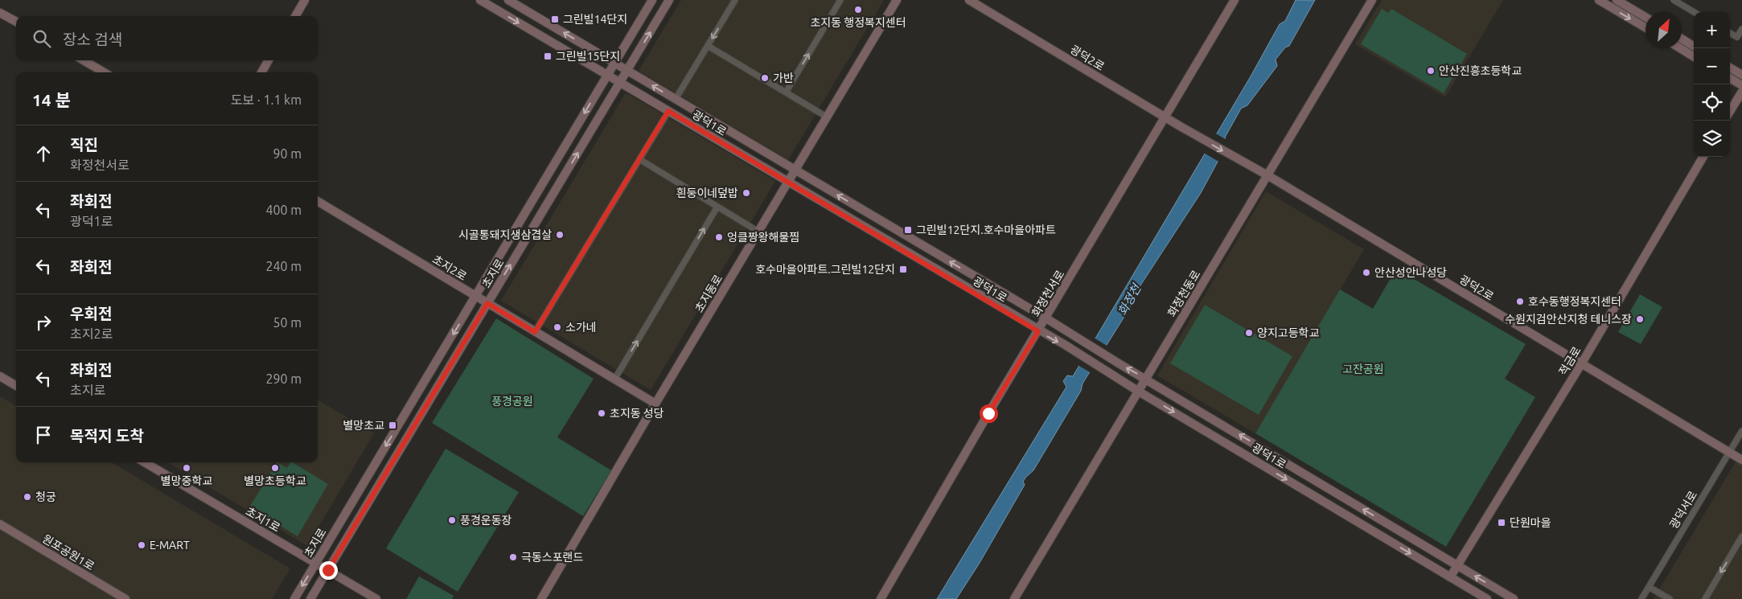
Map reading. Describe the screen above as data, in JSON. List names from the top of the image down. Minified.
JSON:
{"streets":{"street":["광덕2로","광덕1로","초지2로","초지로","초지동로","화정천서로","화정천동로","적금로","광덕서로","초지1로","원포공원1로"]},"crossings":[["광덕2로","화정천서로"],["광덕2로","화정천동로"],["광덕2로","적금로"],["광덕2로","광덕서로"],["광덕1로","초지로"],["광덕1로","초지동로"],["광덕1로","화정천서로"],["광덕1로","화정천동로"],["광덕1로","적금로"],["초지2로","초지로"],["초지2로","초지동로"],["초지로","초지1로"]],"water":["화정천"],"parks":["고잔공원","풍경공원"],"places":{"other":["초지동 행정복지센터","안산진흥초등학교","가반","흰둥이네덮밥","시골통돼지생삼겹살","엉클짱왕해물찜","안산성안나성당","호수동행정복지센터","수원지검안산지청 테니스장","소가네","양지고등학교","초지동 성당","별망중학교","별망초등학교","청궁","풍경운동장","E-MART","극동스포랜드"],"transit":["그린빌14단지","그린빌15단지","그린빌12단지.호수마을아파트","호수마을아파트.그린빌12단지","별망초교","단원마을"]},"north":"top right","page":{"map_buttons":["+","−"],"search":"장소 검색","heading":["14 분","도보 · 1.1 km"],"list":[["직진","화정천서로","90 m"],["좌회전","광덕1로","400 m"],["좌회전","240 m"],["우회전","초지2로","50 m"],["좌회전","초지로","290 m"],"목적지 도착"]}}
